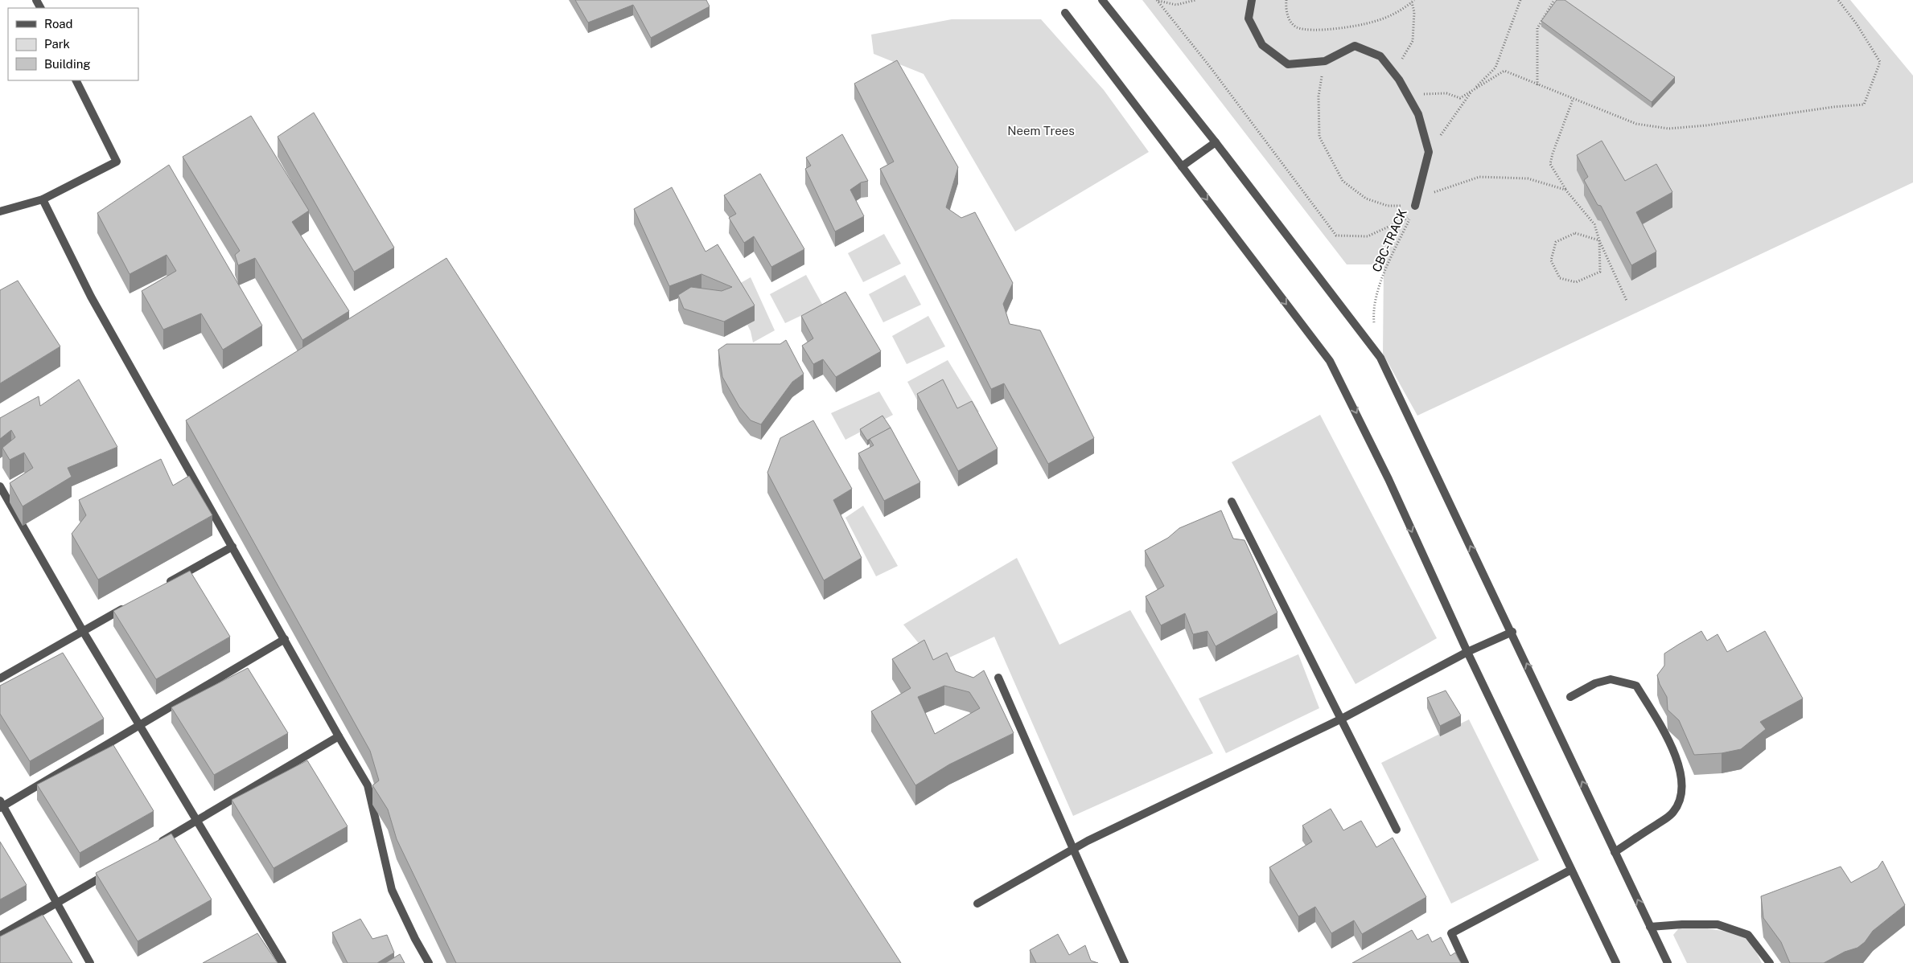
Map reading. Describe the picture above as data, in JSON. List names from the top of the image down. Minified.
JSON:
{"streets":{"path":["CBC-TRACK"]},"parks":["Neem Trees"],"legend":["Road","Park","Building"]}
